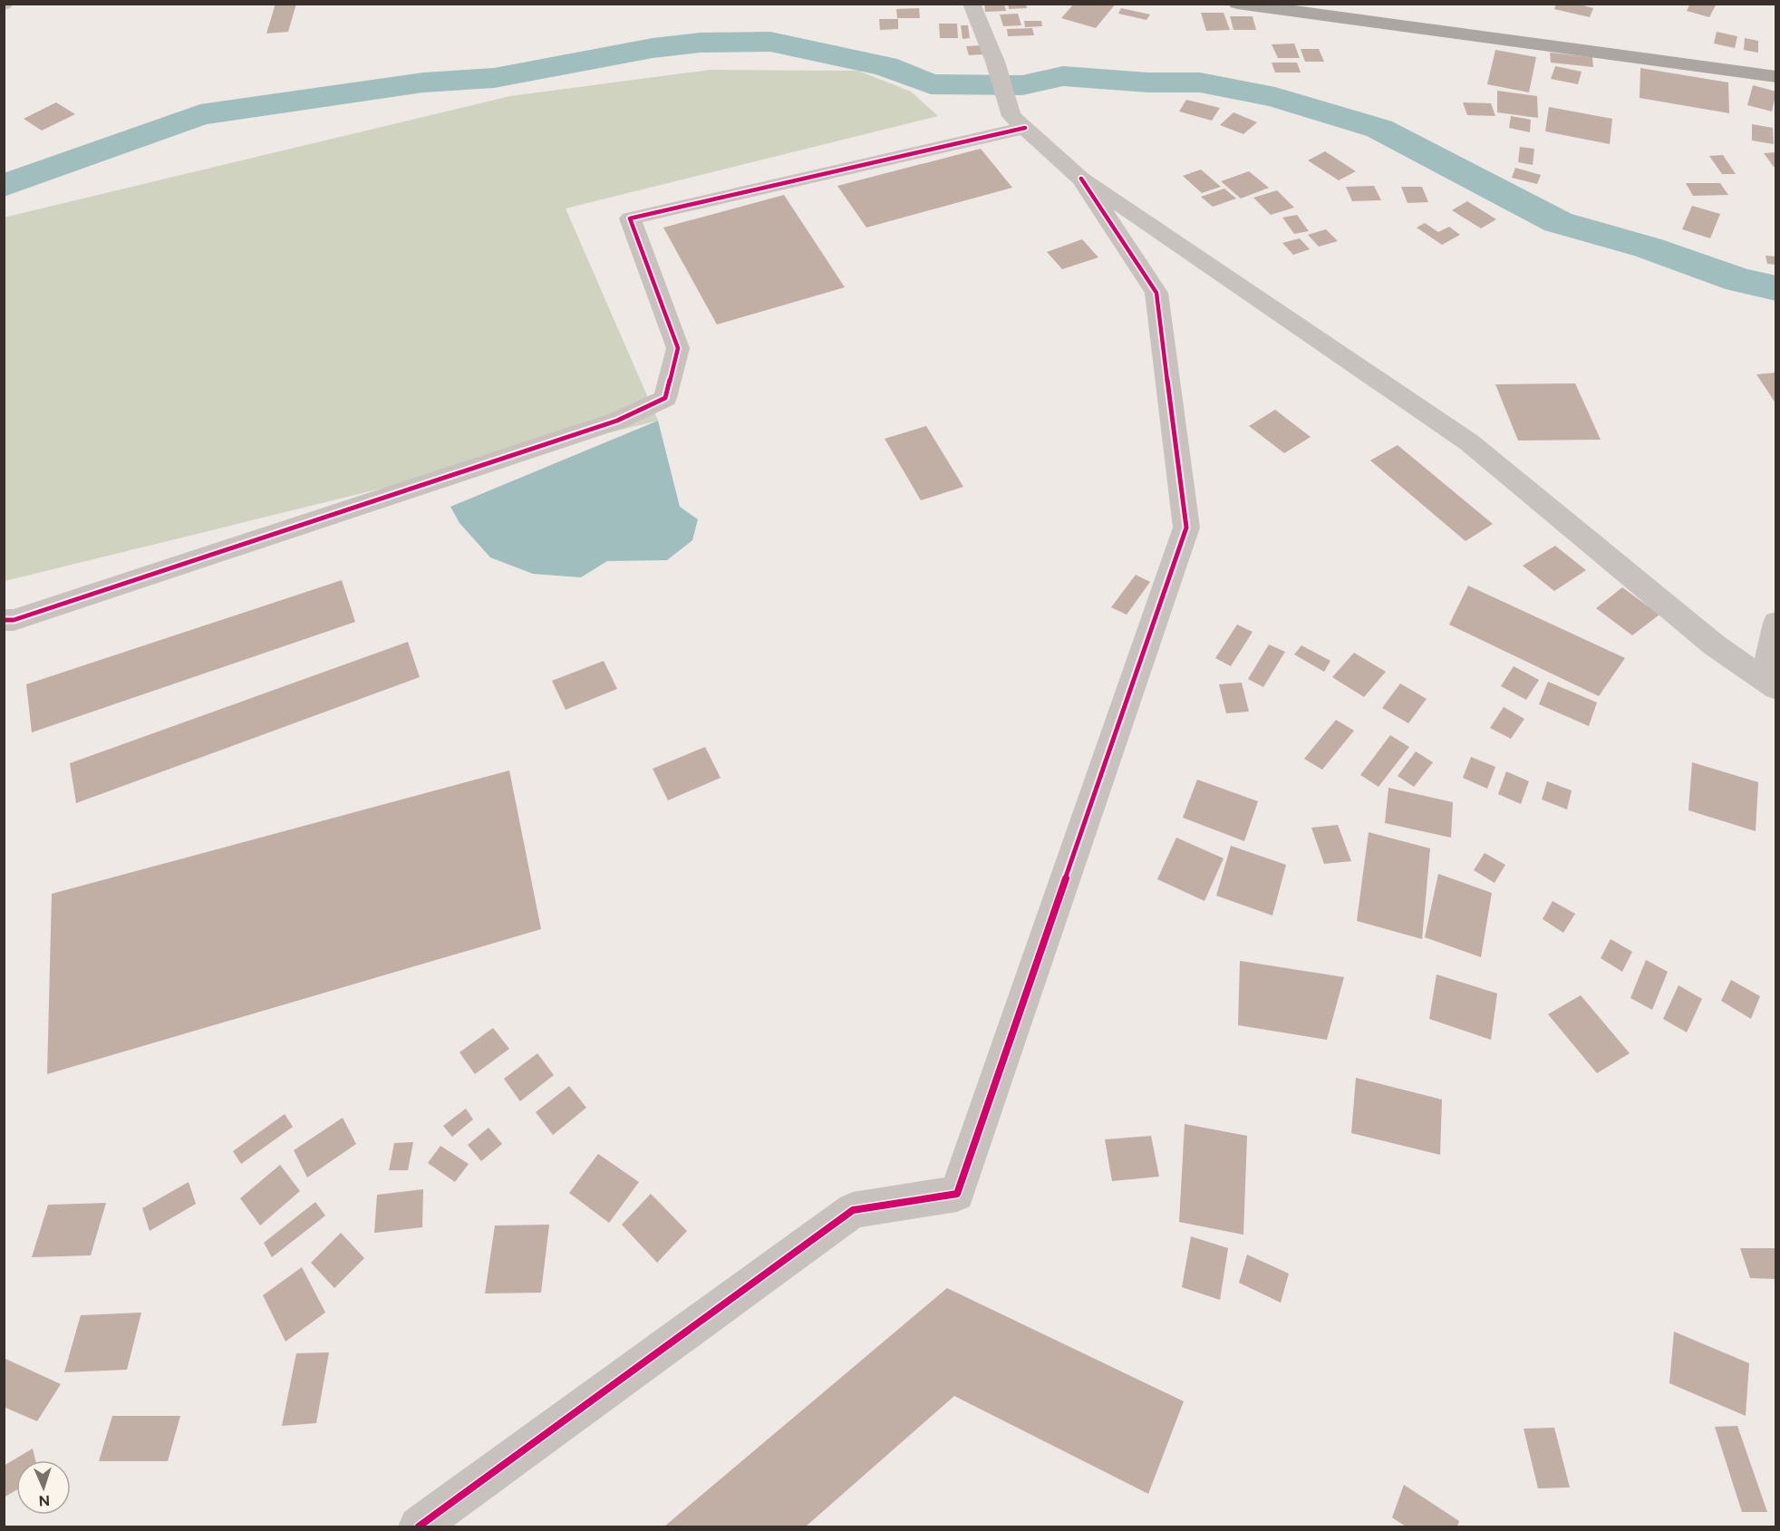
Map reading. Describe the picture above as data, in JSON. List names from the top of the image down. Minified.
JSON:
{"north":"bottom"}
